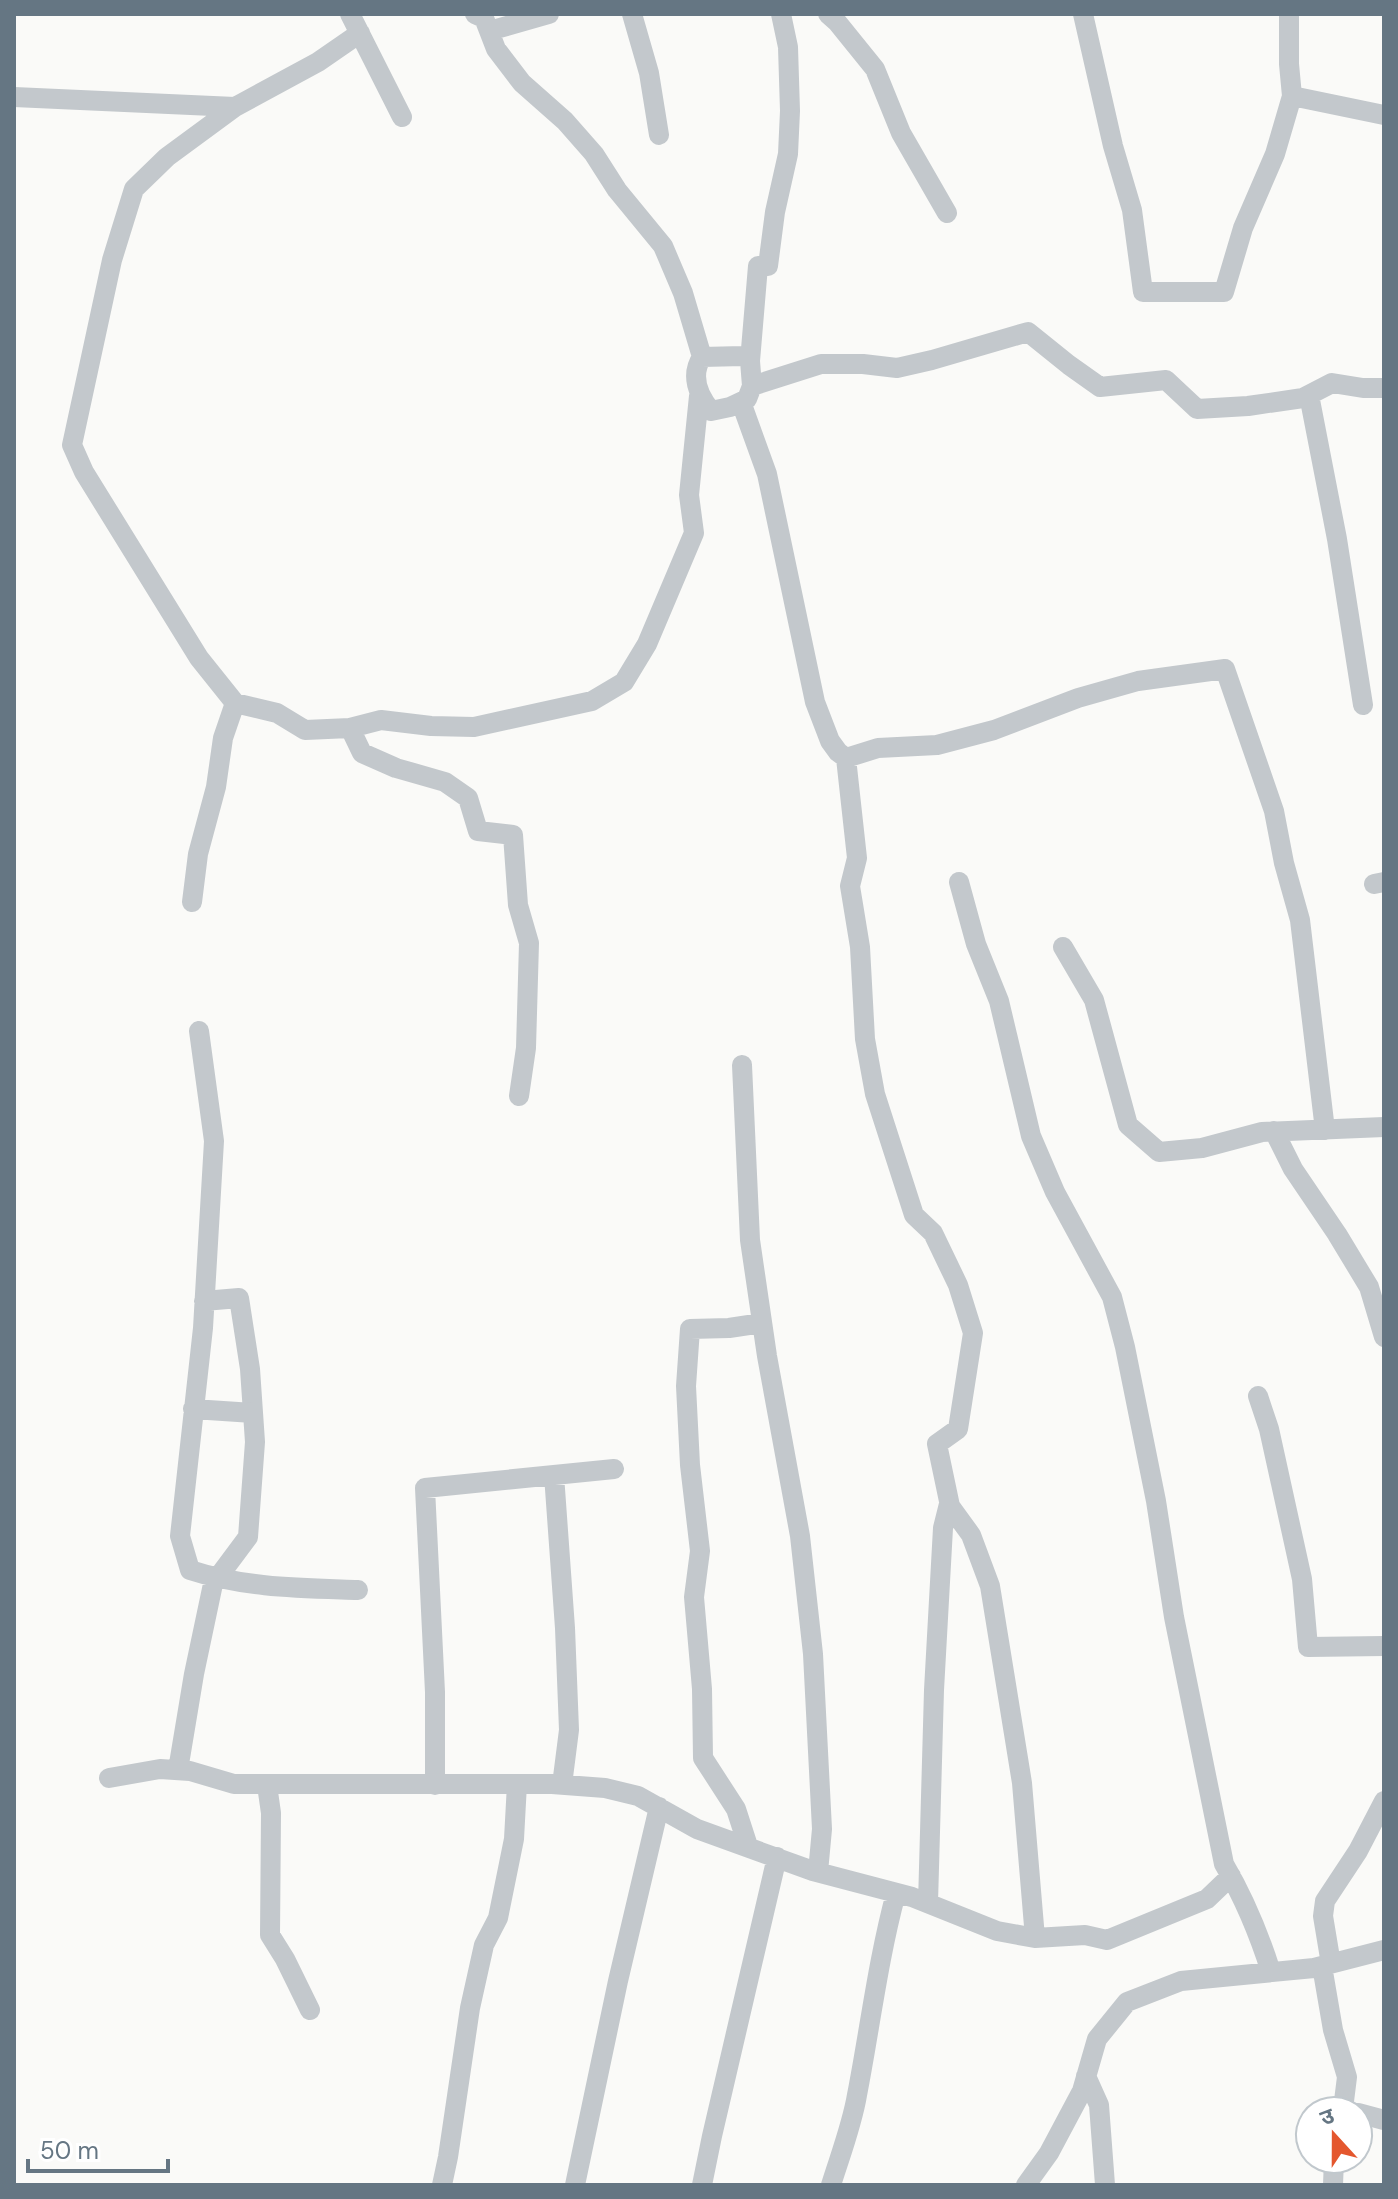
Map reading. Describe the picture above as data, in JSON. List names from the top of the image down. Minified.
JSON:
{"scale_bar":"50 m","north":"top"}
